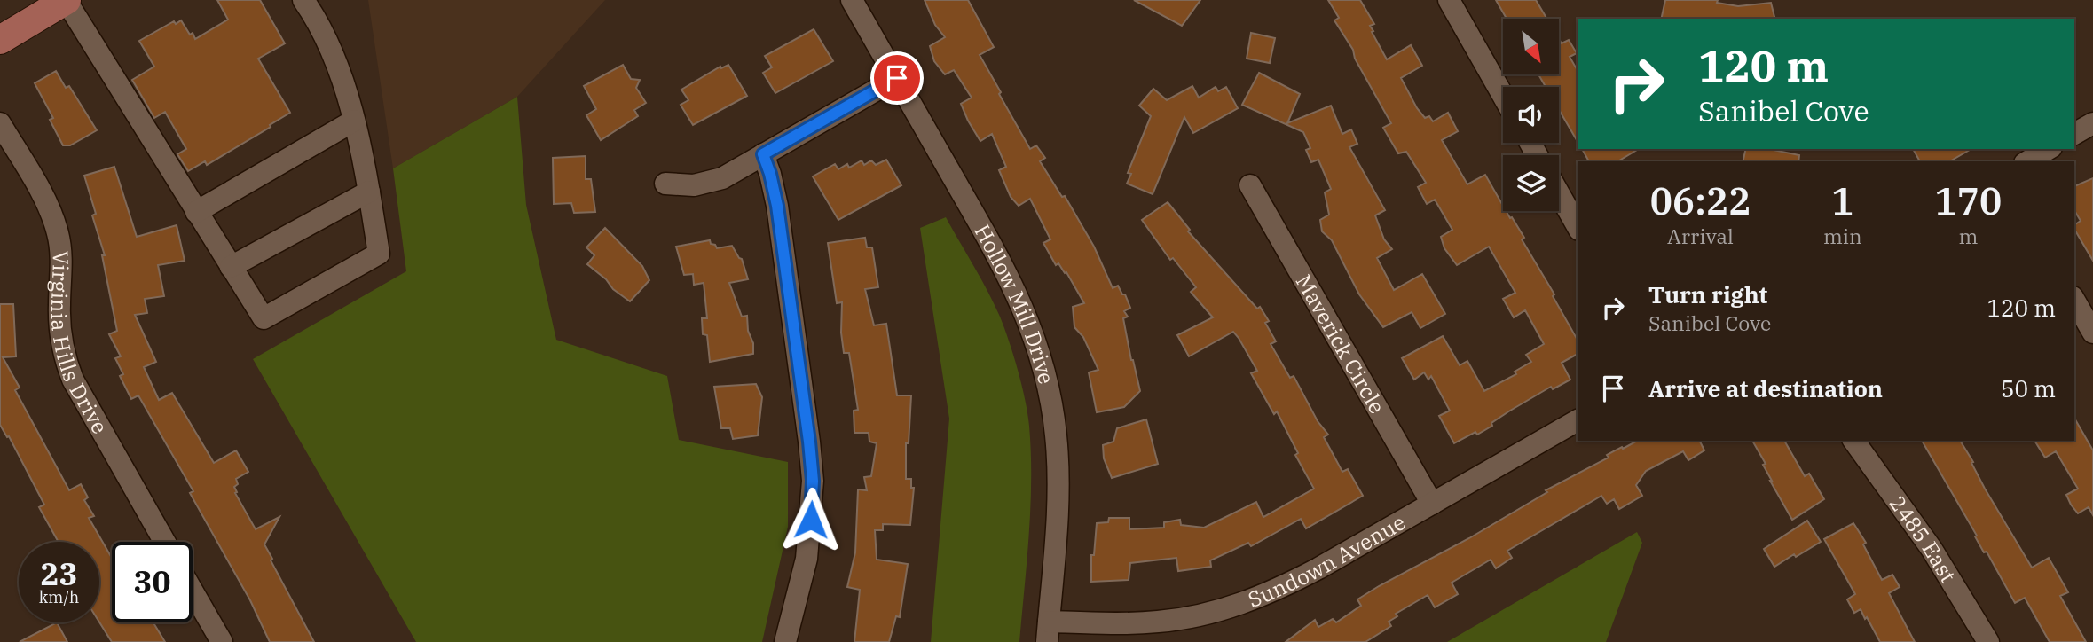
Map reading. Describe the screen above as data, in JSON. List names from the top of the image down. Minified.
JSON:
{"streets":{"street":["Hollow Mill Drive","Virginia Hills Drive","Maverick Circle","2485 East","Sundown Avenue"]},"crossings":[["Hollow Mill Drive","Sundown Avenue"],["Maverick Circle","Sundown Avenue"]],"north":"bottom right","page":{"turn":["120 m","Sanibel Cove"],"eta":["06:22","Arrival","1","min","170","m"],"list":[{"name":"Turn right","note":"Sanibel Cove","value":"120 m"},{"name":"Arrive at destination","value":"50 m"}],"speed":"23 km/h","limit":"30"}}
